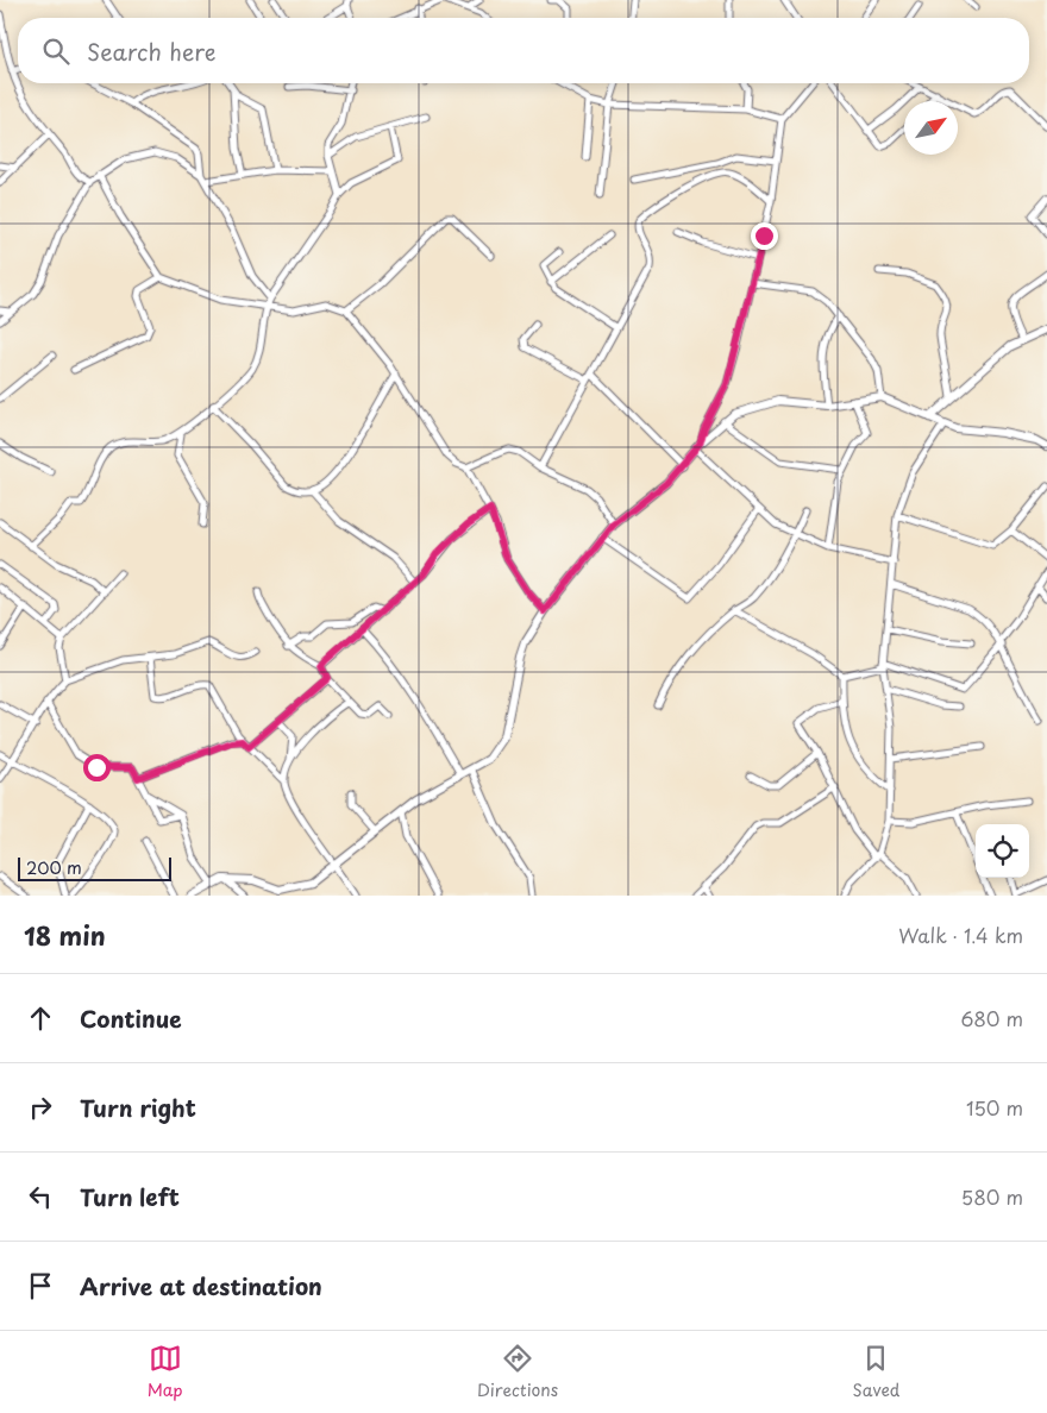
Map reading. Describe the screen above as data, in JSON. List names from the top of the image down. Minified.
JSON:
{"scale_bar":"200 m","north":"top right","page":{"search":"Search here","scale":"200 m","heading":["18 min","Walk · 1.4 km"],"list":[["Continue","680 m"],["Turn right","150 m"],["Turn left","580 m"],"Arrive at destination"],"nav":["Map","Directions","Saved"]}}
